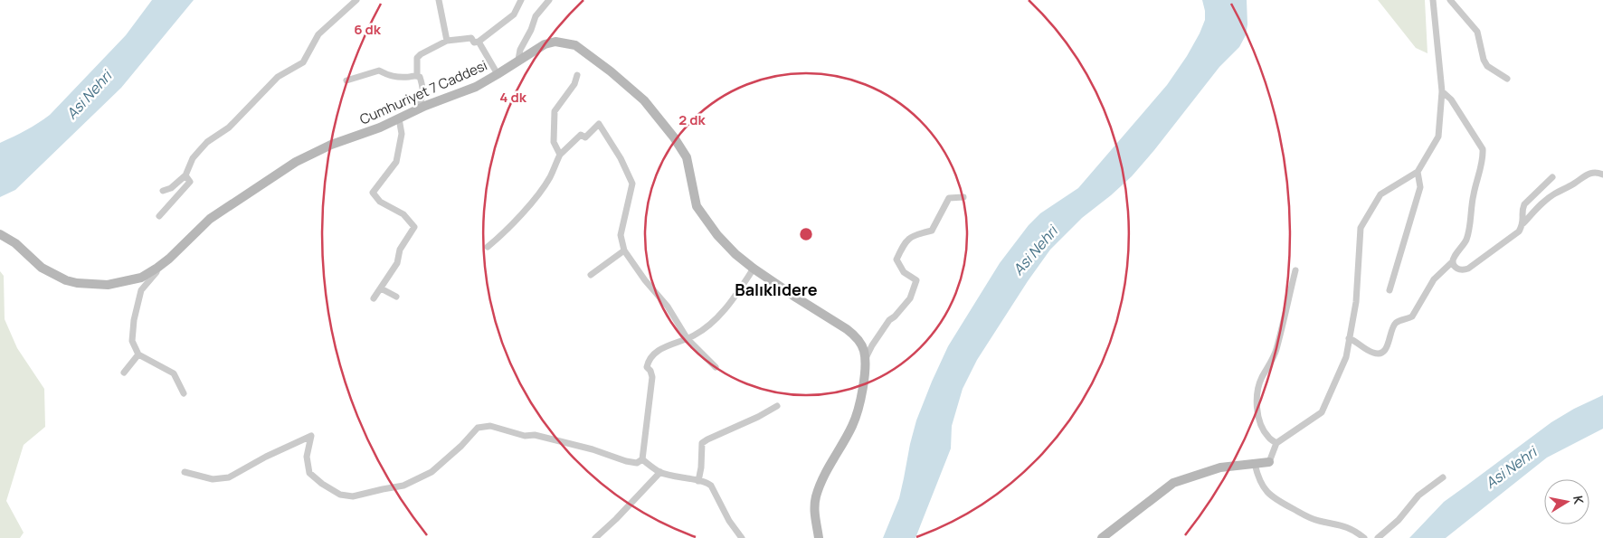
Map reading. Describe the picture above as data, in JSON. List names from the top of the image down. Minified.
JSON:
{"streets":{"main road":["Cumhuriyet 7 Caddesi"]},"districts":["Balıklıdere"],"water":["Asi Nehri"],"north":"right","rings":["6 dk","4 dk","2 dk"]}
